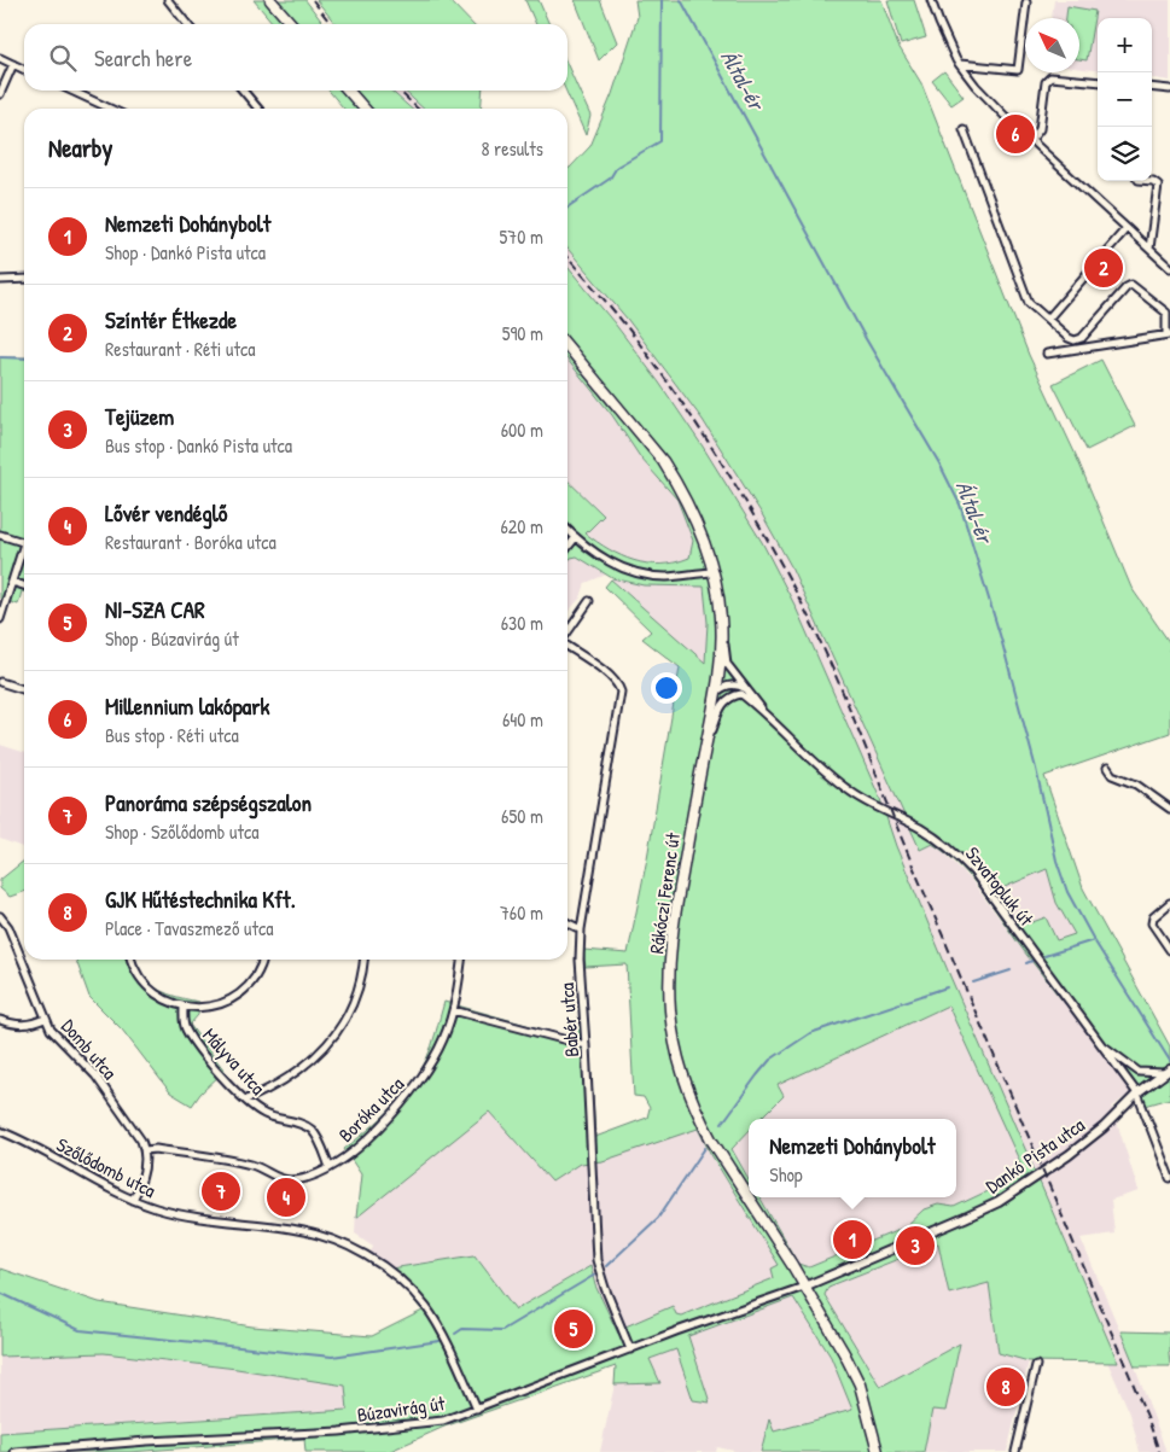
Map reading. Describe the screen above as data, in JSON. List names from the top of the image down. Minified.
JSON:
{"streets":{"main road":["Rákóczi Ferenc út"],"street":["Szvatopluk út","Babér utca","Domb utca","Mályva utca","Boróka utca","Dankó Pista utca","Szőlődomb utca","Búzavirág út"]},"crossings":[["Szvatopluk út","Rákóczi Ferenc út"],["Szvatopluk út","Dankó Pista utca"],["Rákóczi Ferenc út","Dankó Pista utca"],["Rákóczi Ferenc út","Búzavirág út"],["Babér utca","Búzavirág út"],["Domb utca","Boróka utca"],["Mályva utca","Boróka utca"],["Dankó Pista utca","Búzavirág út"],["Szőlődomb utca","Búzavirág út"]],"water":["Által-ér"],"north":"top left","page":{"map_buttons":["+","−"],"search":"Search here","heading":["Nearby","8 results"],"pins":["6","2","7","4","1","3","5","8"],"list":[{"mark":"1","name":"Nemzeti Dohánybolt","note":"Shop · Dankó Pista utca","value":"570 m"},{"mark":"2","name":"Színtér Étkezde","note":"Restaurant · Réti utca","value":"590 m"},{"mark":"3","name":"Tejüzem","note":"Bus stop · Dankó Pista utca","value":"600 m"},{"mark":"4","name":"Lővér vendéglő","note":"Restaurant · Boróka utca","value":"620 m"},{"mark":"5","name":"NI-SZA CAR","note":"Shop · Búzavirág út","value":"630 m"},{"mark":"6","name":"Millennium lakópark","note":"Bus stop · Réti utca","value":"640 m"},{"mark":"7","name":"Panoráma szépségszalon","note":"Shop · Szőlődomb utca","value":"650 m"},{"mark":"8","name":"GJK Hűtéstechnika Kft.","note":"Place · Tavaszmező utca","value":"760 m"}],"popup":["Nemzeti Dohánybolt","Shop"]}}
